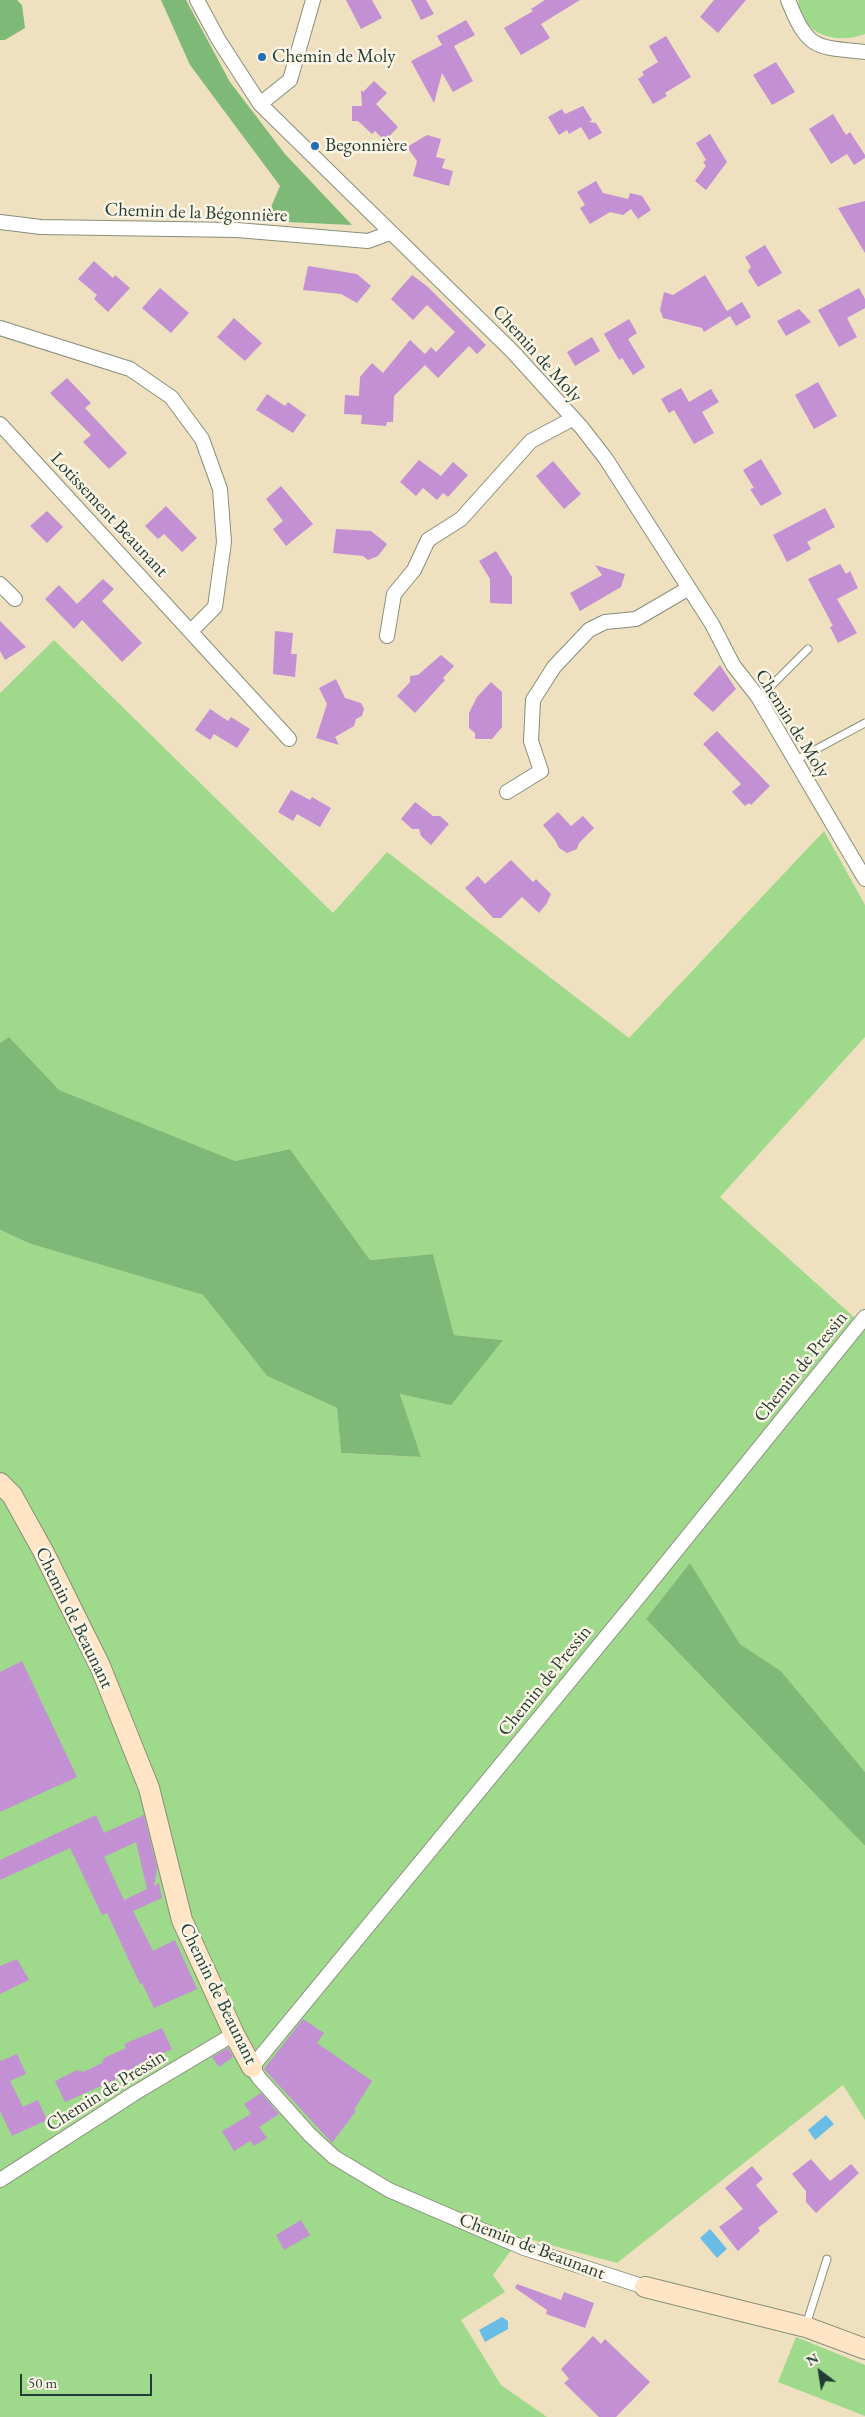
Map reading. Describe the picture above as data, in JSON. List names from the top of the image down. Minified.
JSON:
{"streets":{"street":["Chemin de la Bégonnière","Chemin de Moly","Lotissement Beaunant","Chemin de Pressin","Chemin de Beaunant"]},"crossings":[["Chemin de la Bégonnière","Chemin de Moly"],["Chemin de Pressin","Chemin de Beaunant"]],"places":["Chemin de Moly","Begonnière"],"scale_bar":"50 m","north":"top left"}
